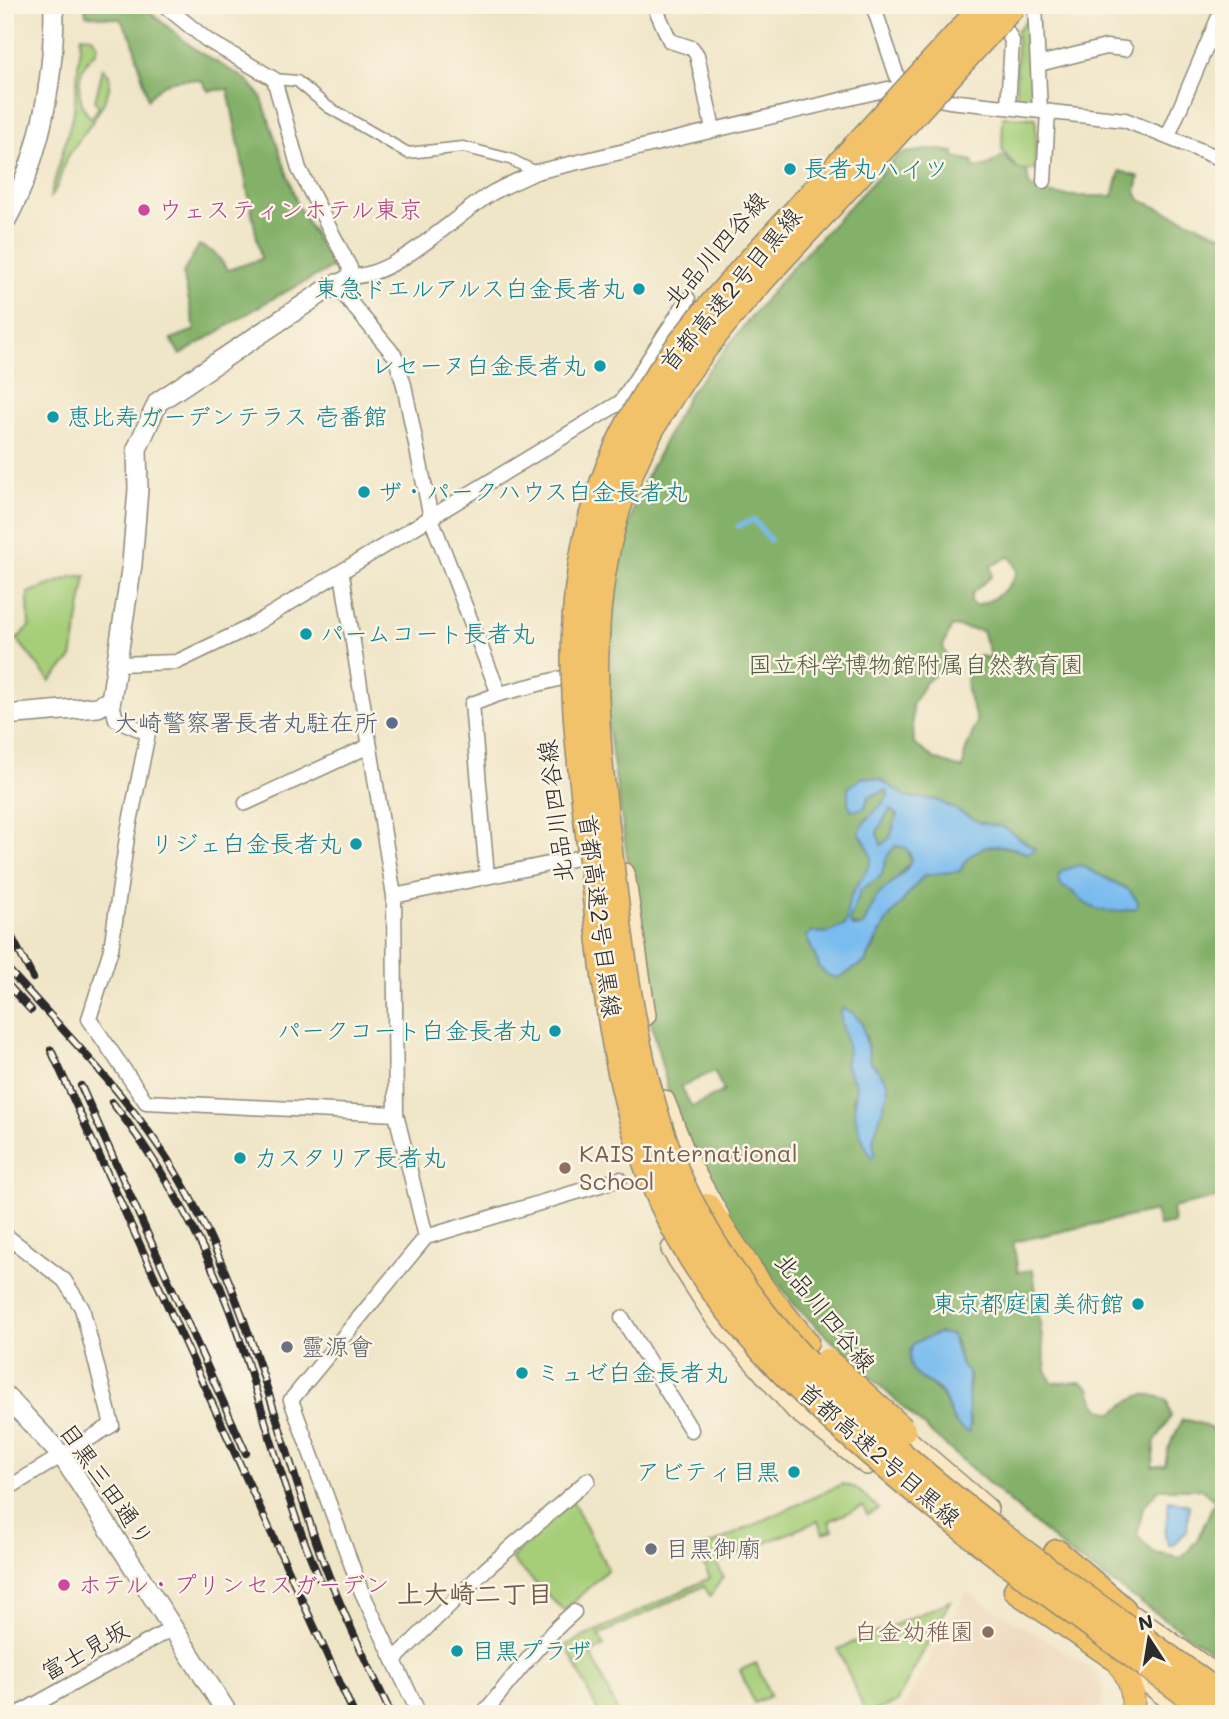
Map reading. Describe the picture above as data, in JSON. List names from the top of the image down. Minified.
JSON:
{"streets":{"highway":["首都高速2号目黒線"],"main road":["北品川四谷線"],"street":["目黒三田通り","富士見坂"]},"crossings":[["北品川四谷線","首都高速2号目黒線"],["目黒三田通り","富士見坂"]],"districts":["上大崎二丁目"],"parks":["国立科学博物館附属自然教育園"],"places":["長者丸ハイツ","ウェスティンホテル東京","東急ドエルアルス白金長者丸","レセーヌ白金長者丸","恵比寿ガーデンテラス 壱番館","ザ・パークハウス白金長者丸","パームコート長者丸","大崎警察署長者丸駐在所","リジェ白金長者丸","パークコート白金長者丸","カスタリア長者丸","KAIS International School","東京都庭園美術館","靈源會","ミュゼ白金長者丸","アビティ目黒","目黒御廟","ホテル・プリンセスガーデン","白金幼稚園","目黒プラザ"],"north":"top"}
